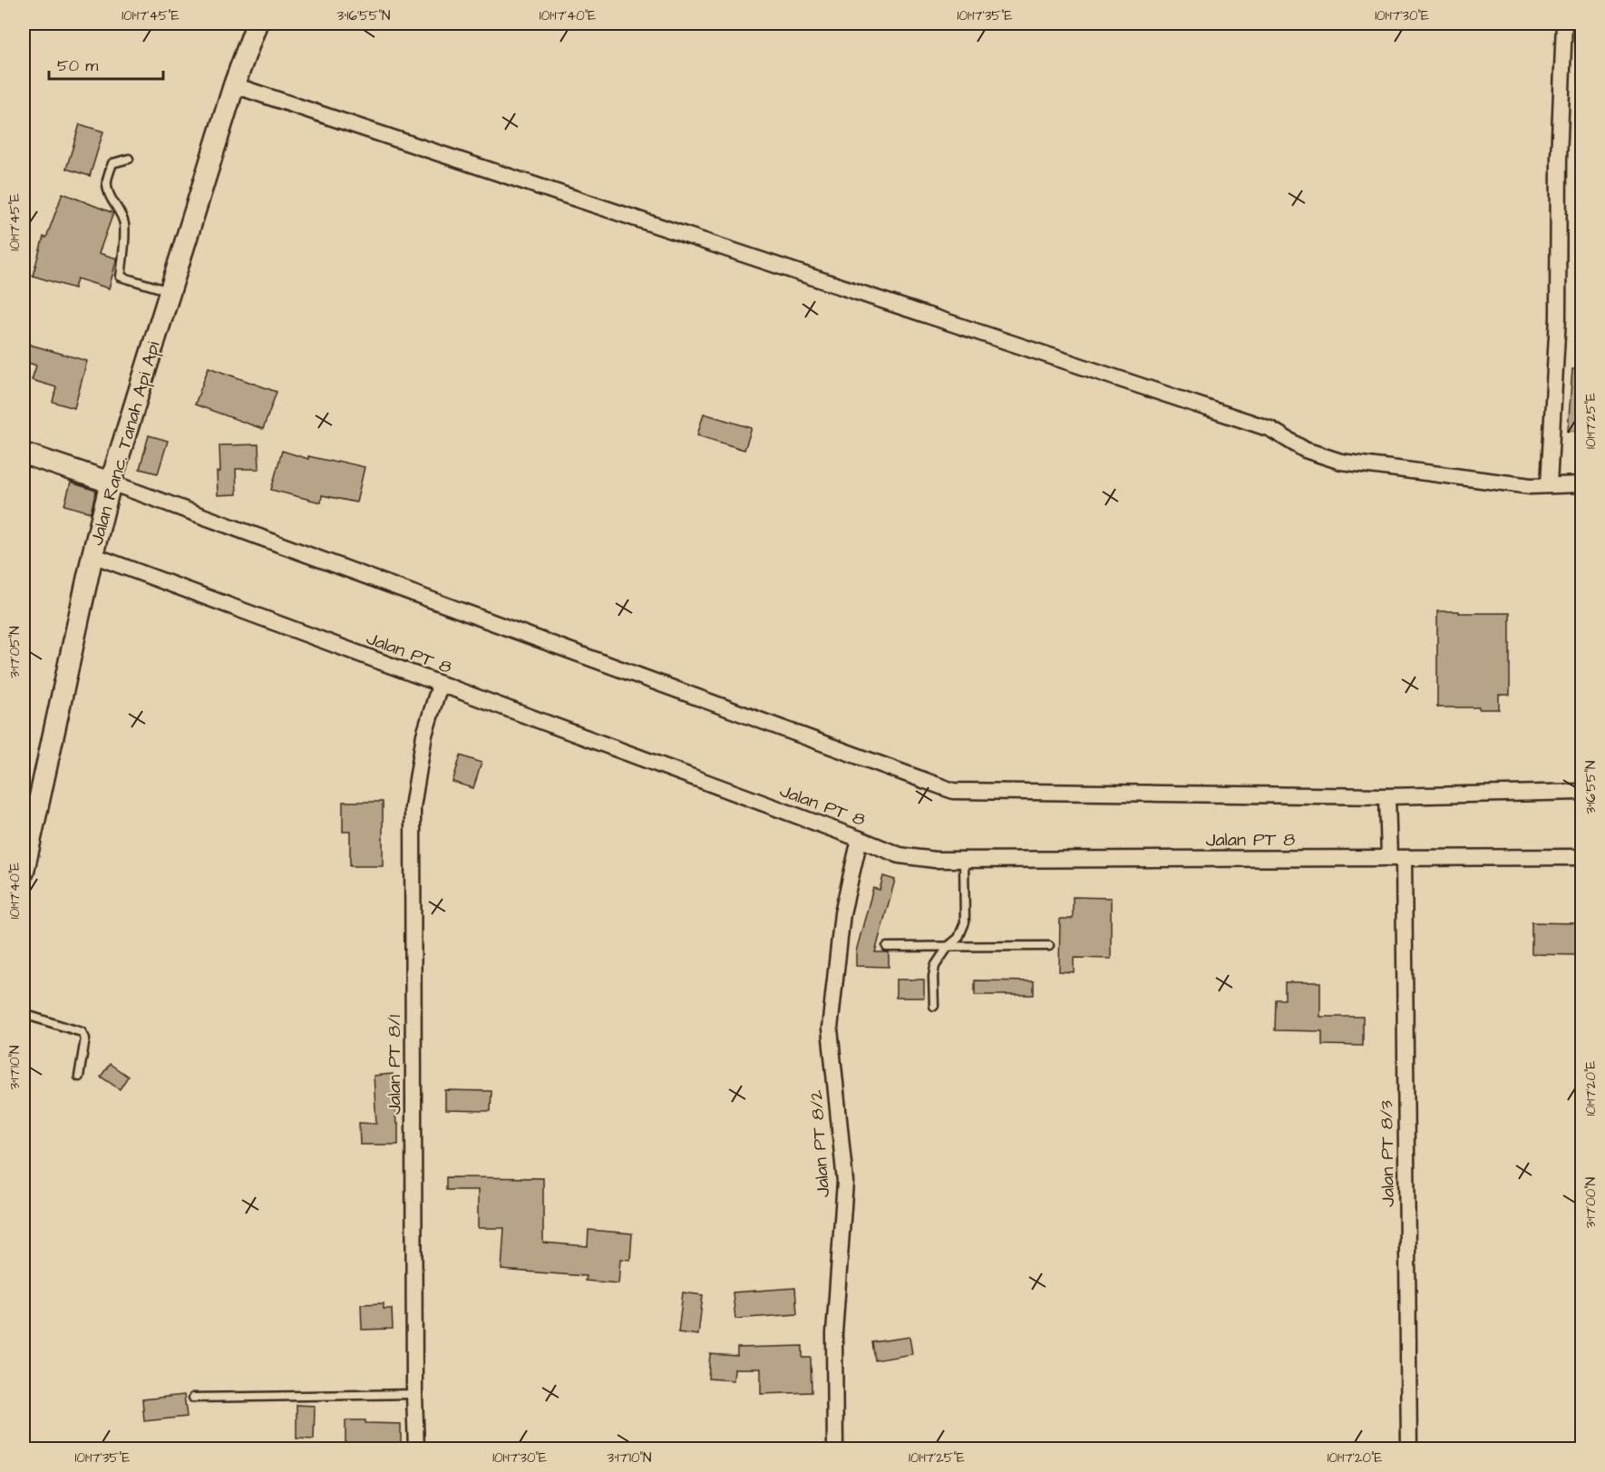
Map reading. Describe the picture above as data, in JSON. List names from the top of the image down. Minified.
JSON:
{"streets":{"street":["Jalan Ranc. Tanah Api Api","Jalan PT 8","Jalan PT 8/1","Jalan PT 8/2","Jalan PT 8/3"]},"crossings":[["Jalan Ranc. Tanah Api Api","Jalan PT 8"],["Jalan PT 8","Jalan PT 8/1"],["Jalan PT 8","Jalan PT 8/2"],["Jalan PT 8","Jalan PT 8/3"]],"scale_bar":"50 m","coordinates":["101°17'45\"E","3°16'55\"N","101°17'40\"E","101°17'35\"E","101°17'30\"E","101°17'25\"E","3°17'05\"N","3°17'10\"N","101°17'20\"E","3°17'00\"N"]}
